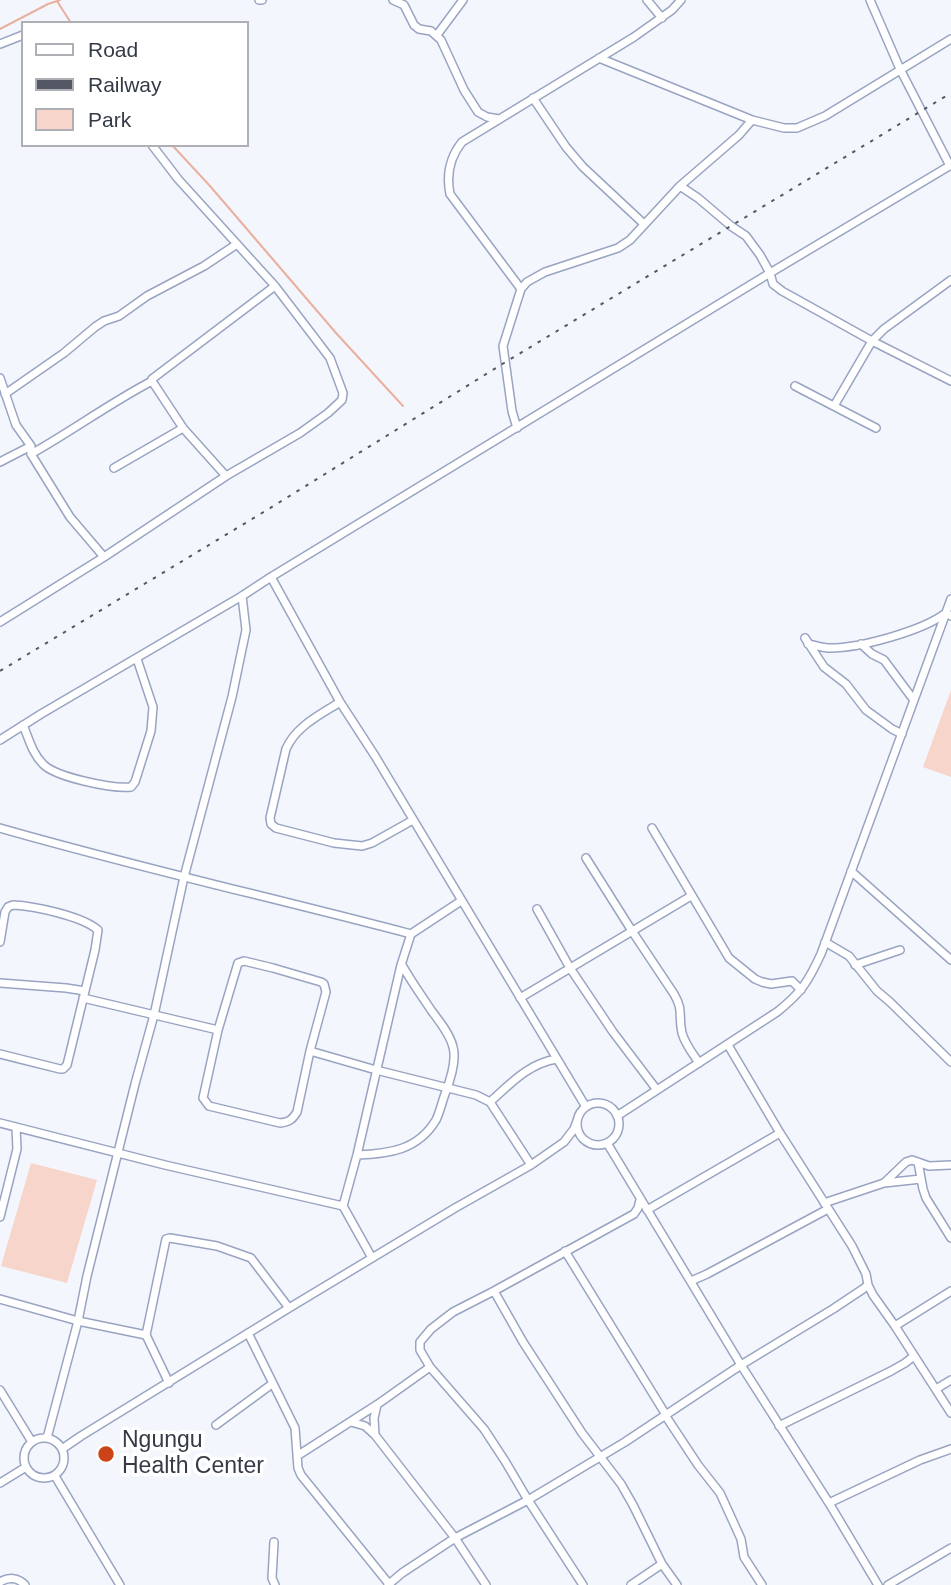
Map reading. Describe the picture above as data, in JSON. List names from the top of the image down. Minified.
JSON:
{"places":["Ngungu Health Center"],"legend":["Road","Railway","Park"]}
